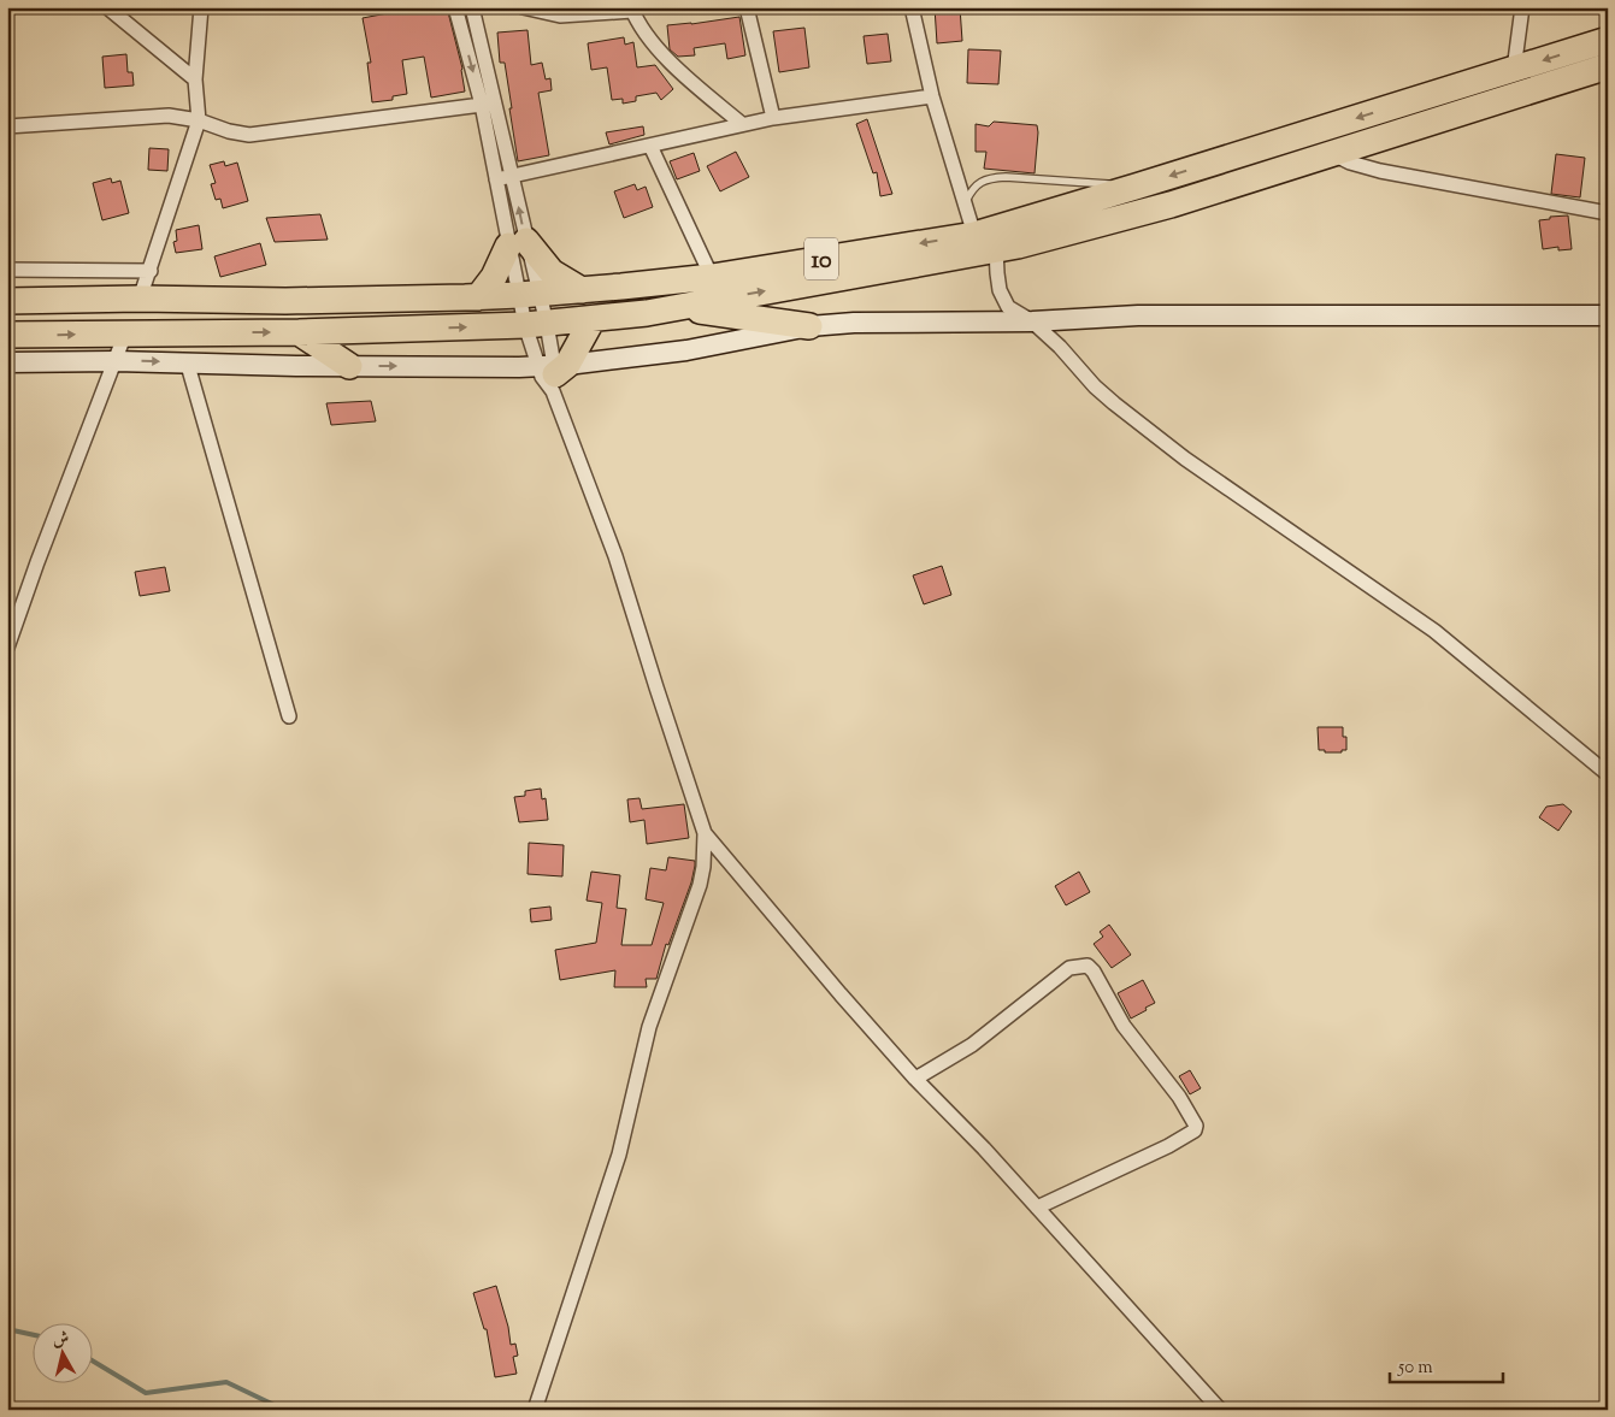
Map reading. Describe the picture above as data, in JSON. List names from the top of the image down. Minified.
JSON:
{"streets":{"highway":["10"]},"scale_bar":"50 m","north":"top"}
